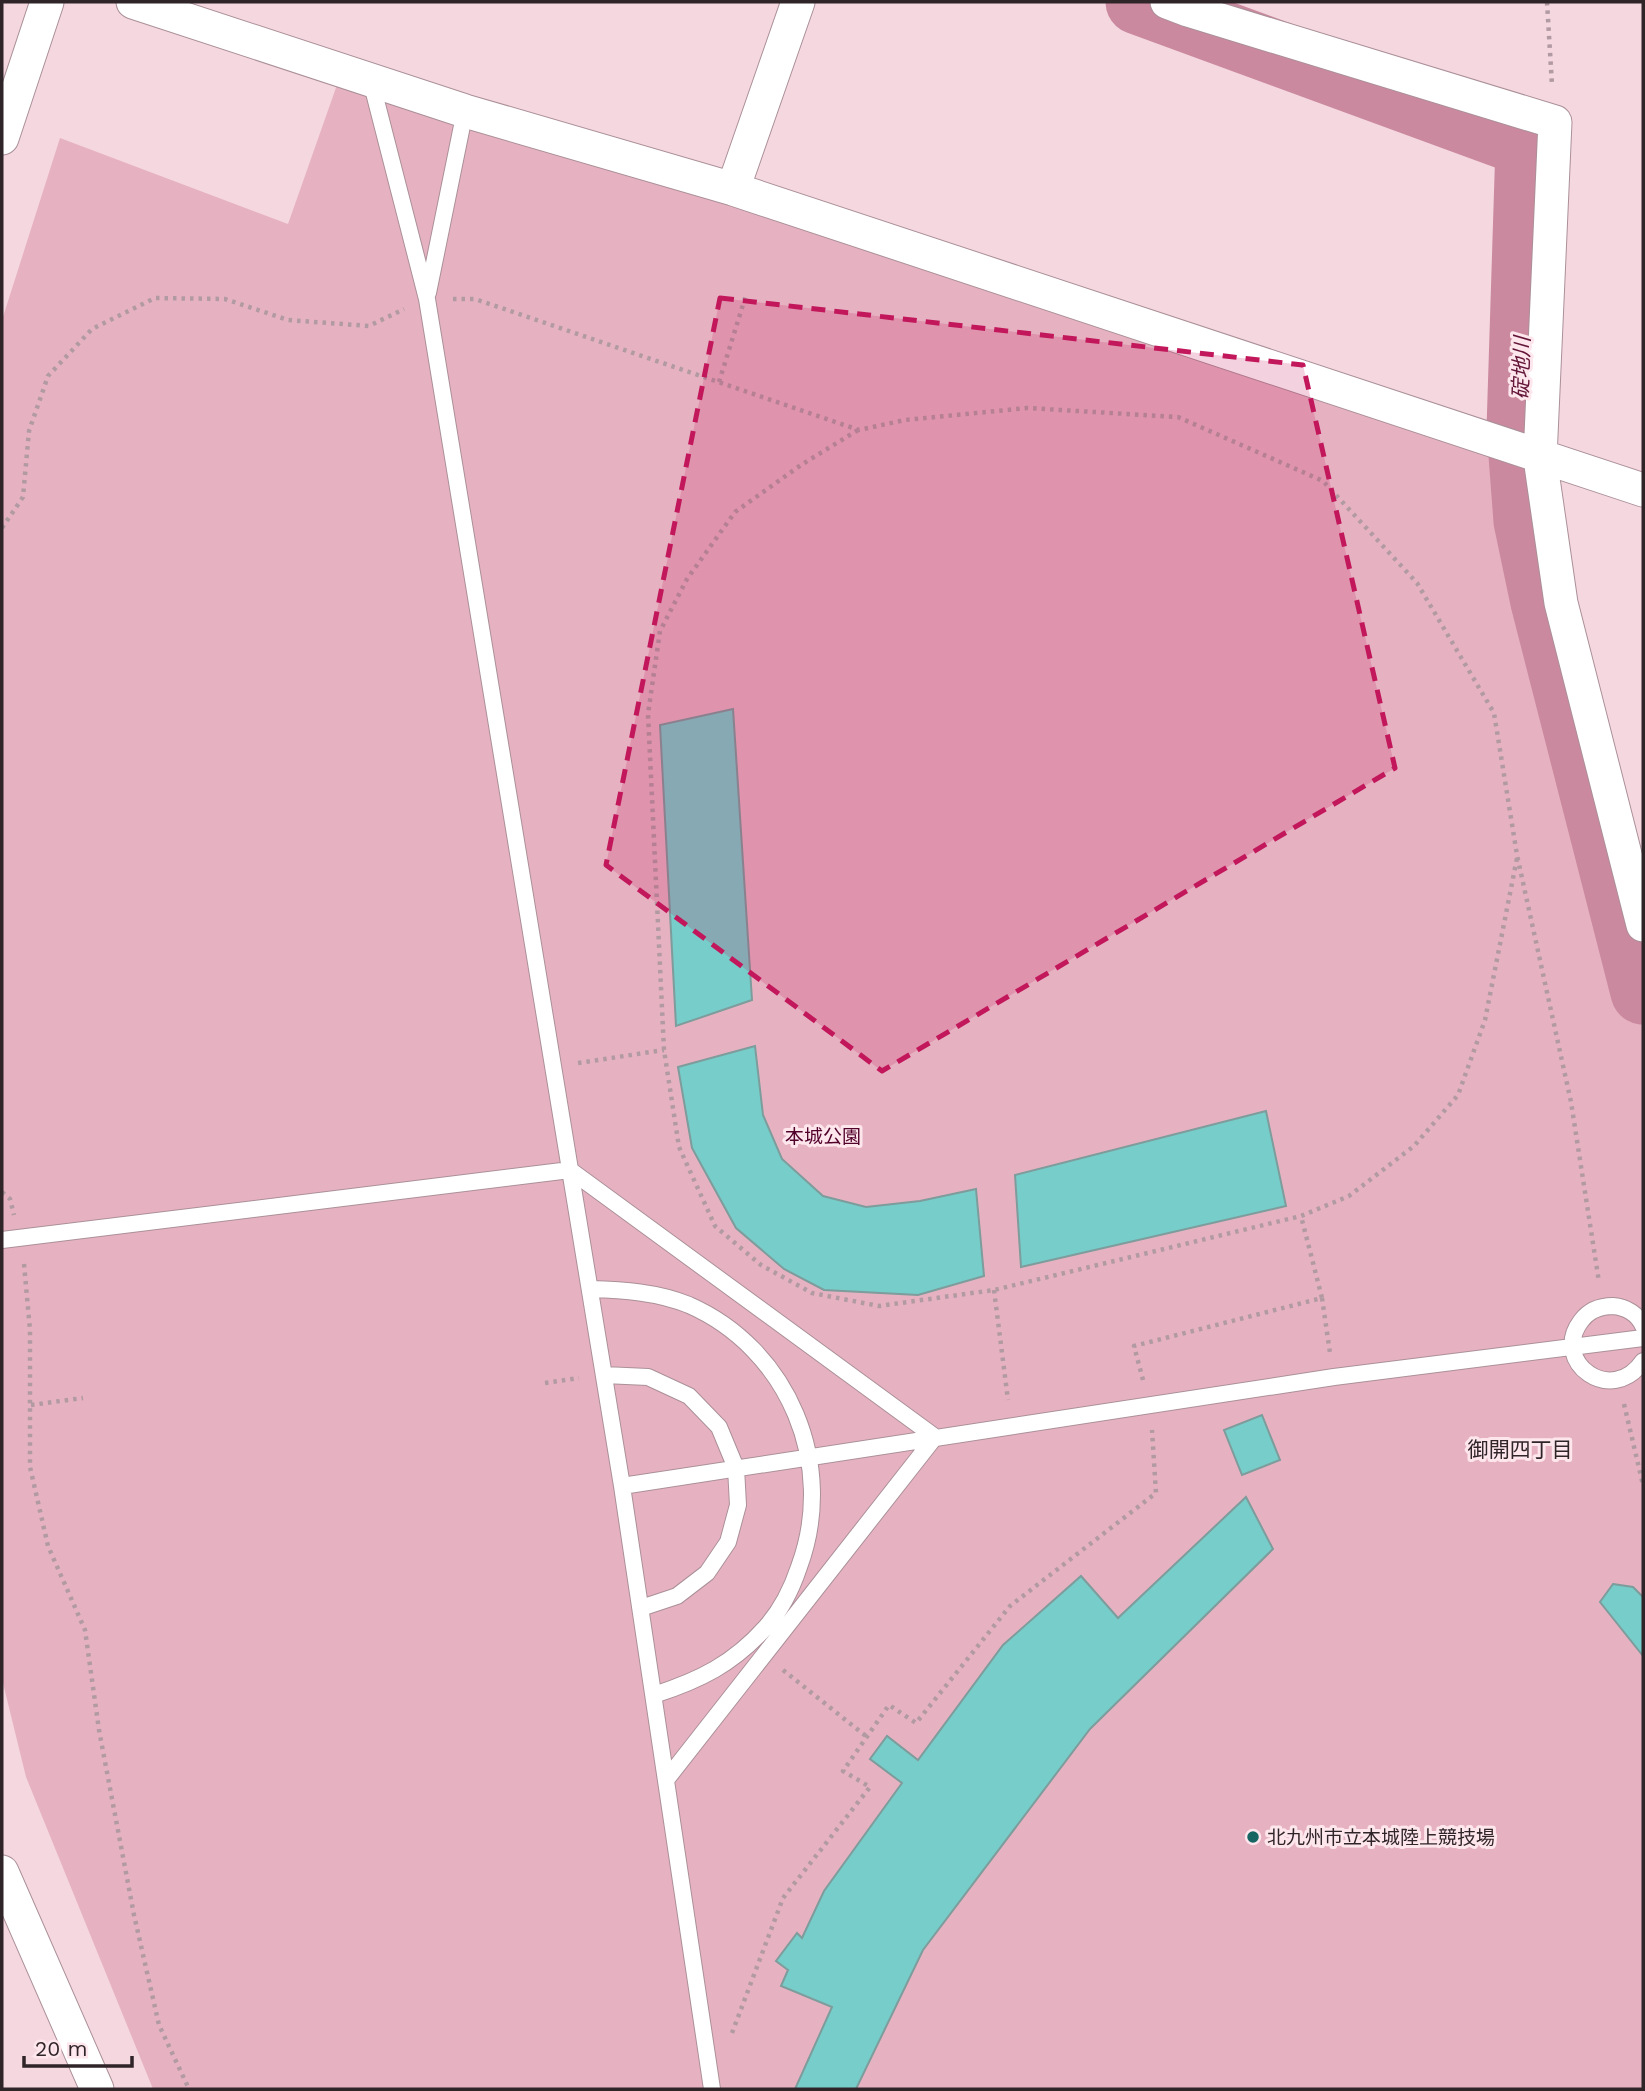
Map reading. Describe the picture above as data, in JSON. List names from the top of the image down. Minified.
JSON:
{"districts":["御開四丁目"],"water":["碇地川"],"parks":["本城公園"],"places":["北九州市立本城陸上競技場"],"scale_bar":"20 m"}
